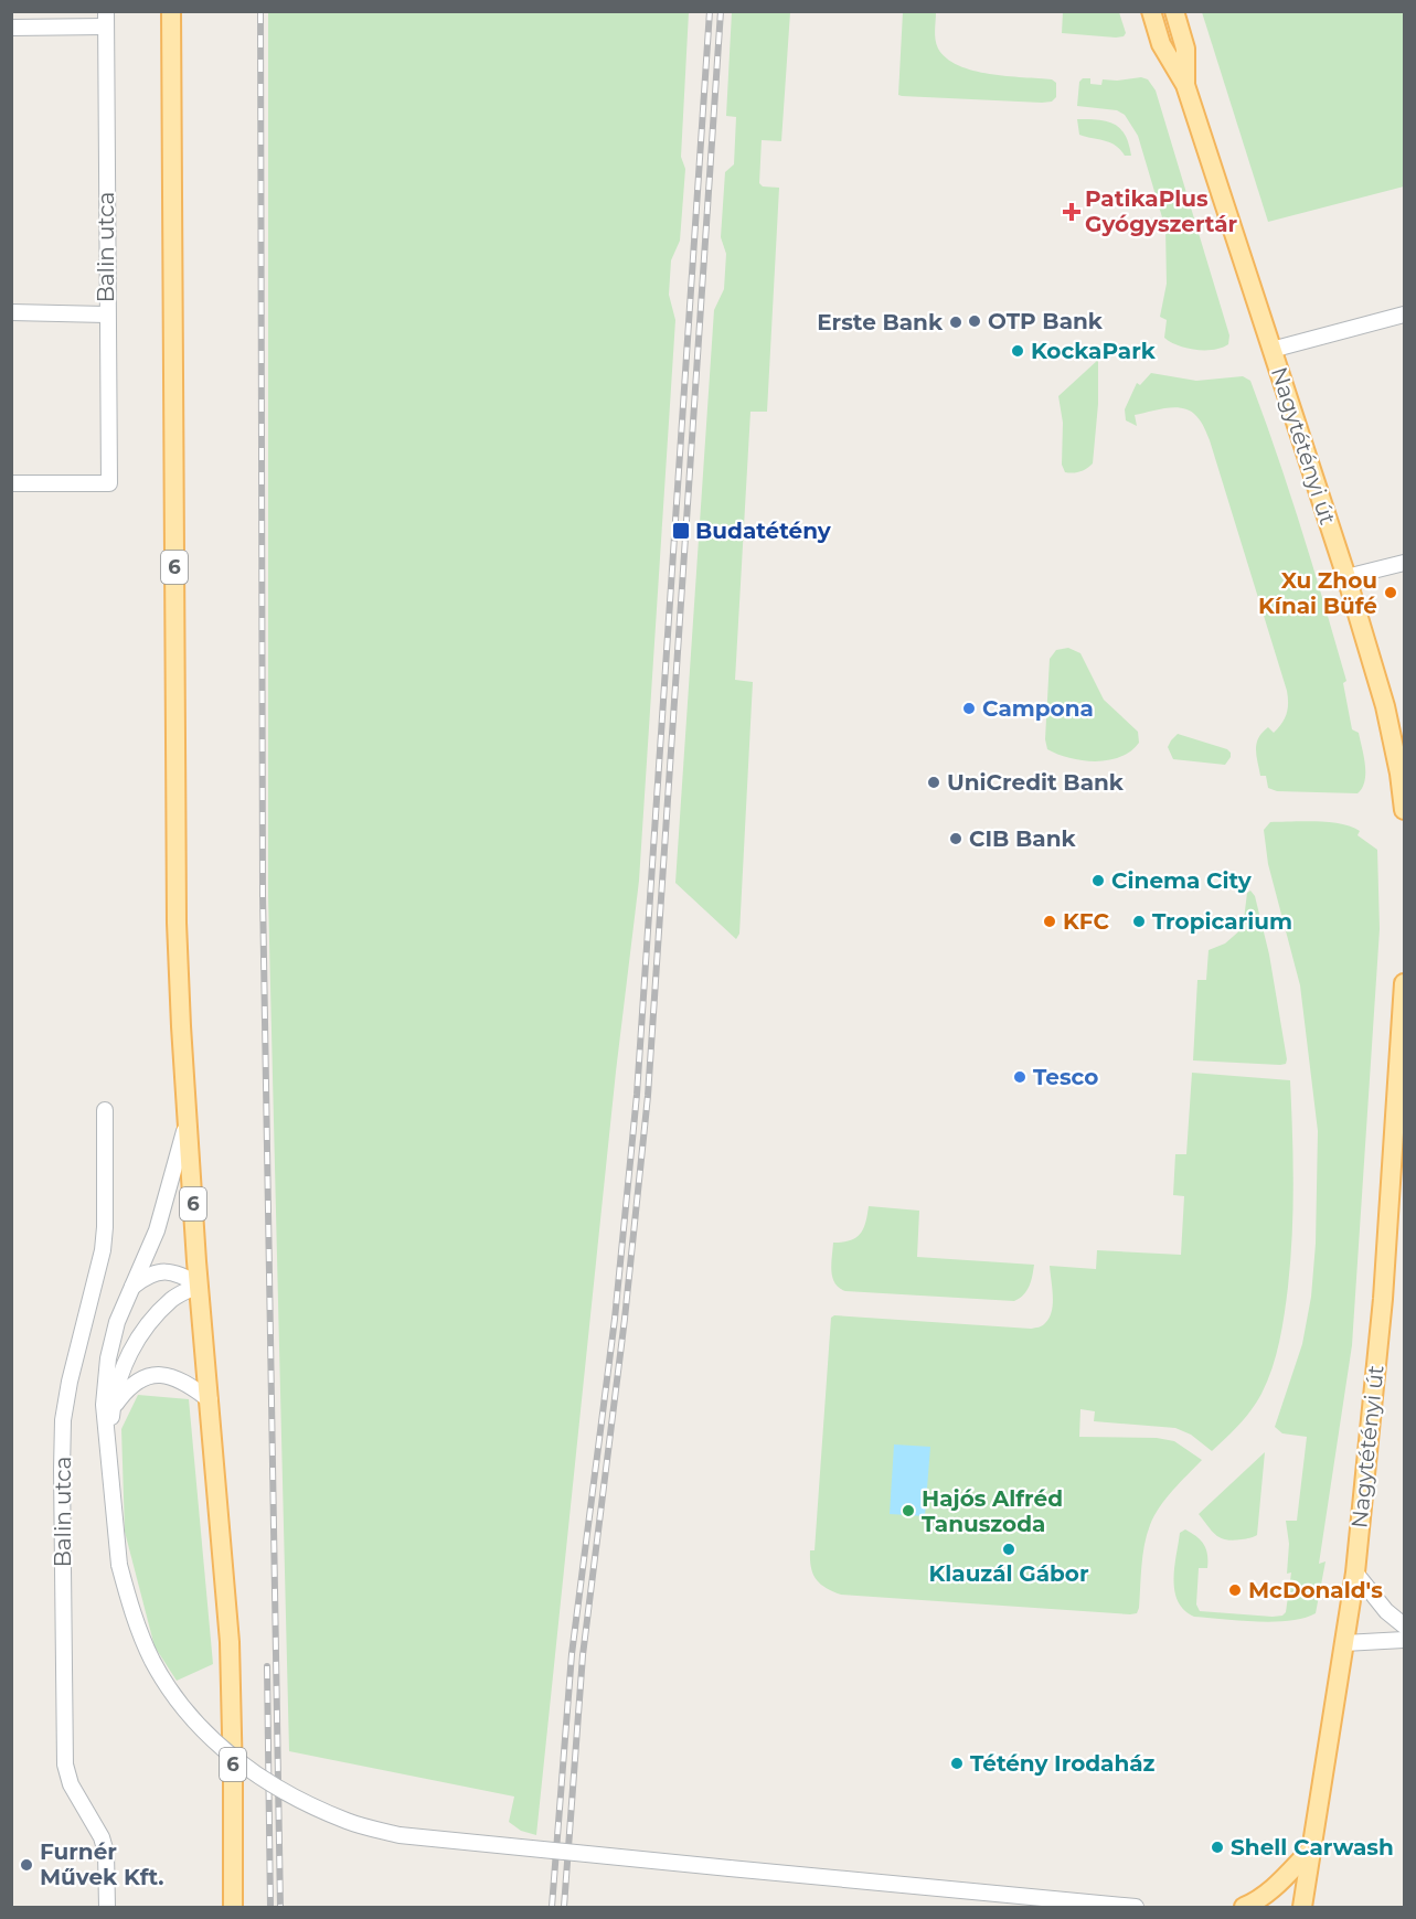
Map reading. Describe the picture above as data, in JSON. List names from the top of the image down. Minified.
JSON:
{"streets":{"main road":["Nagytétényi út","6"],"street":["Balin utca"]},"places":{"health":["PatikaPlus Gyógyszertár"],"other":["OTP Bank","Erste Bank","KockaPark","Xu Zhou Kínai Büfé","Campona","UniCredit Bank","CIB Bank","Cinema City","KFC","Tropicarium","Tesco","Hajós Alfréd Tanuszoda","Klauzál Gábor","McDonald's","Tétény Irodaház","Shell Carwash","Furnér Művek Kft."],"transit":["Budatétény"]}}
